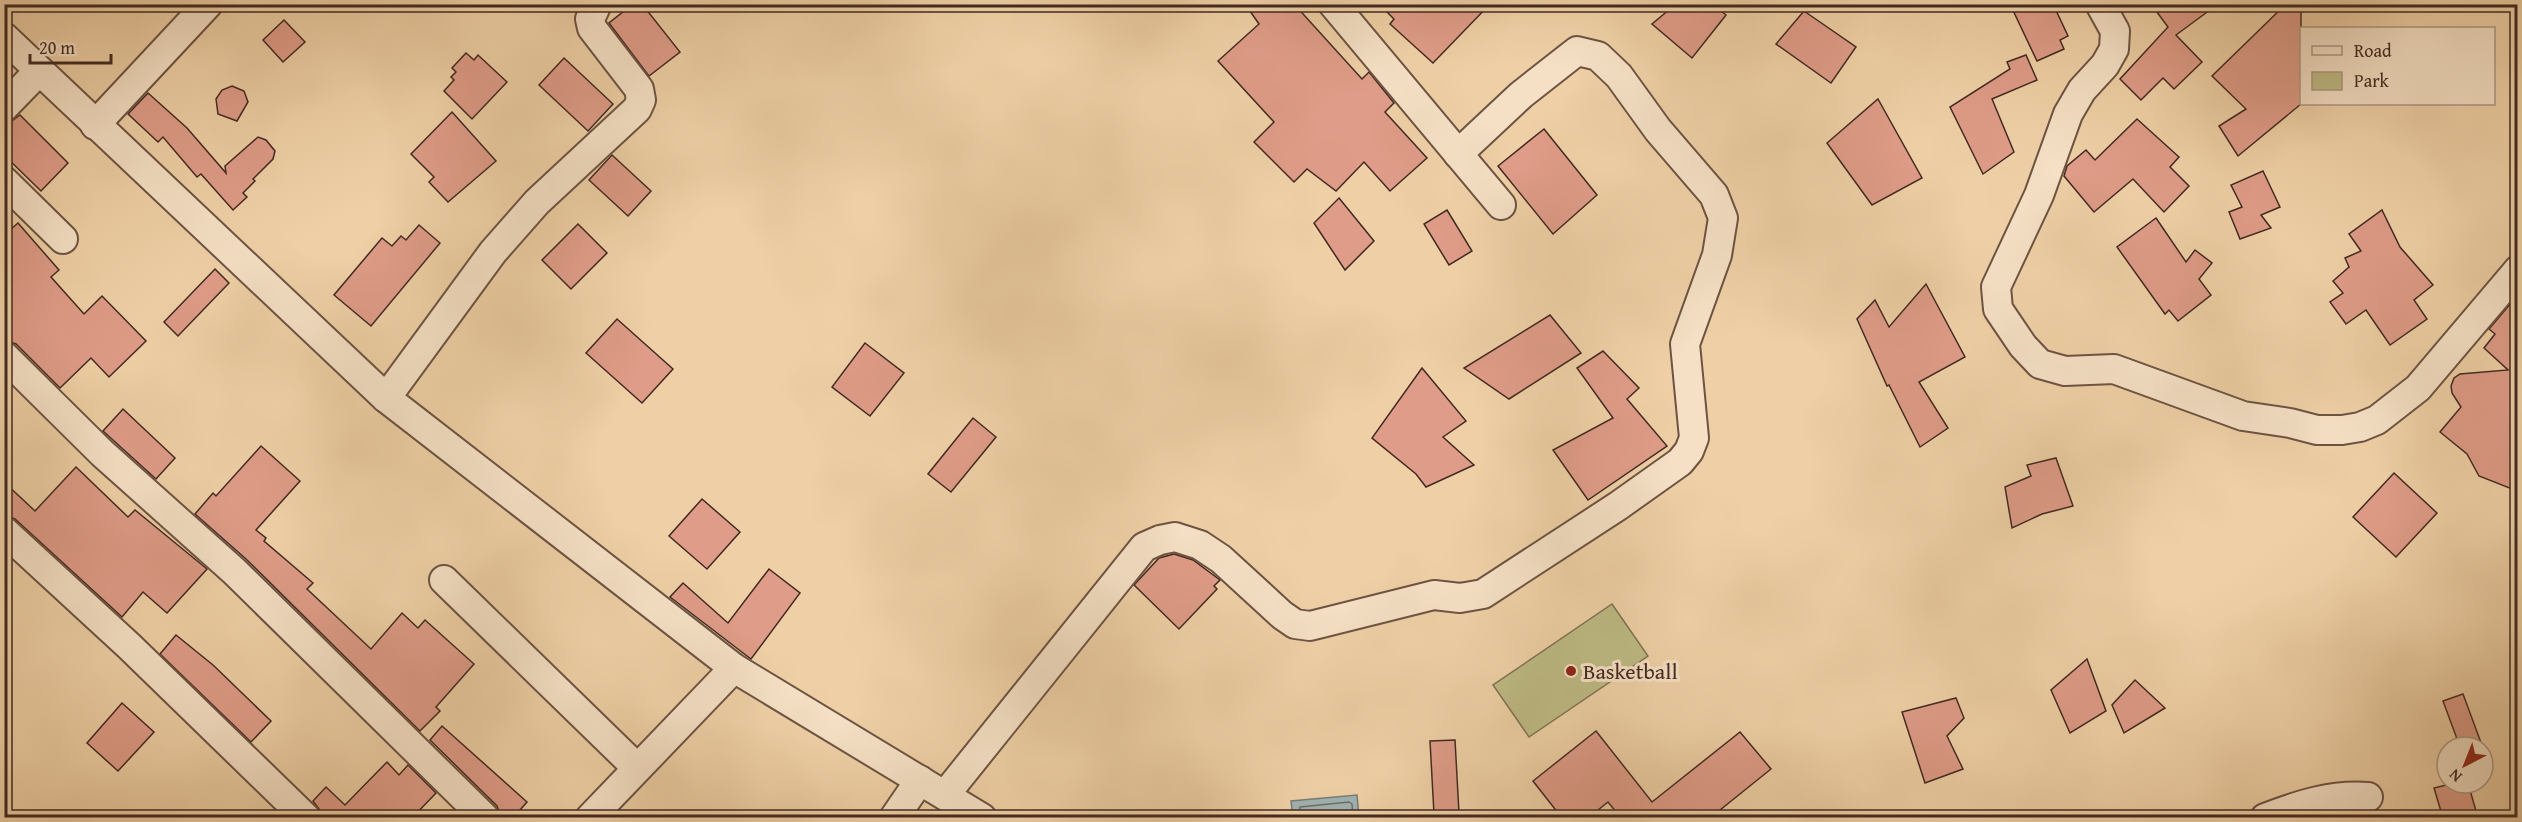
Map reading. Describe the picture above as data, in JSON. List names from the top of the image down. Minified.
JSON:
{"places":["Basketball"],"legend":["Road","Park"],"scale_bar":"20 m","north":"bottom left"}
